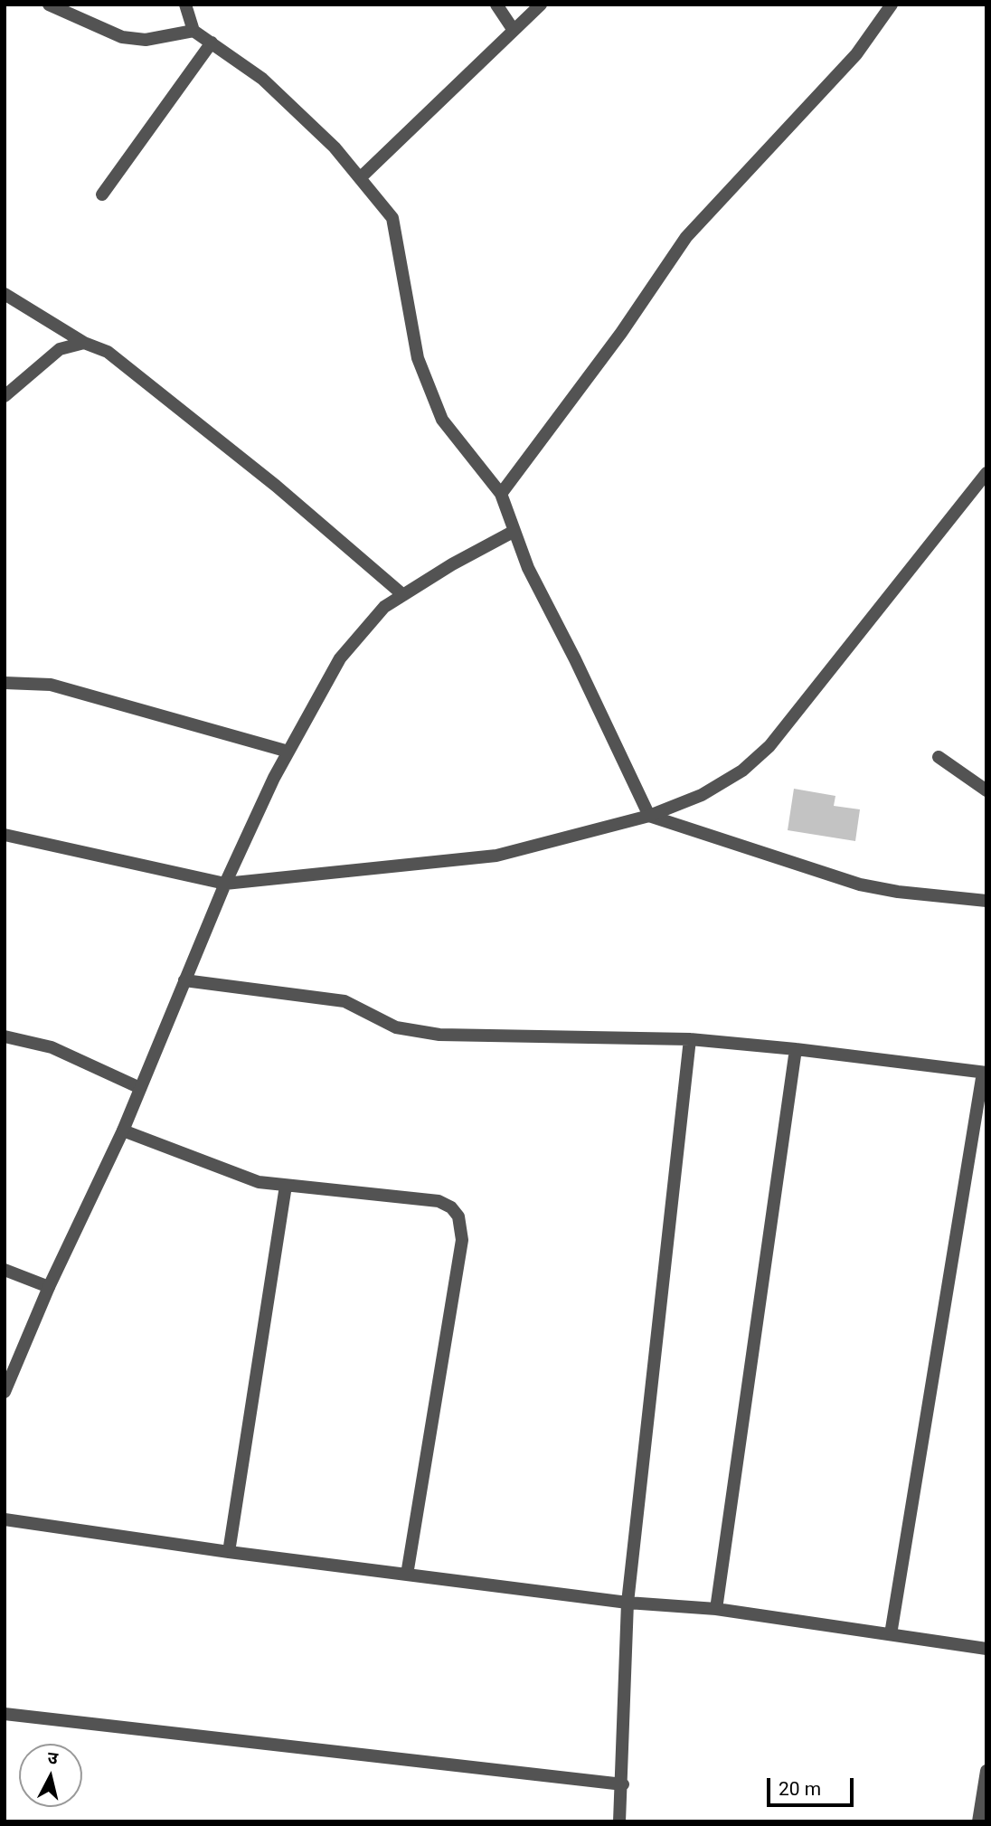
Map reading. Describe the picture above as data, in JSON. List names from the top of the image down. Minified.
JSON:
{"scale_bar":"20 m","north":"top"}
